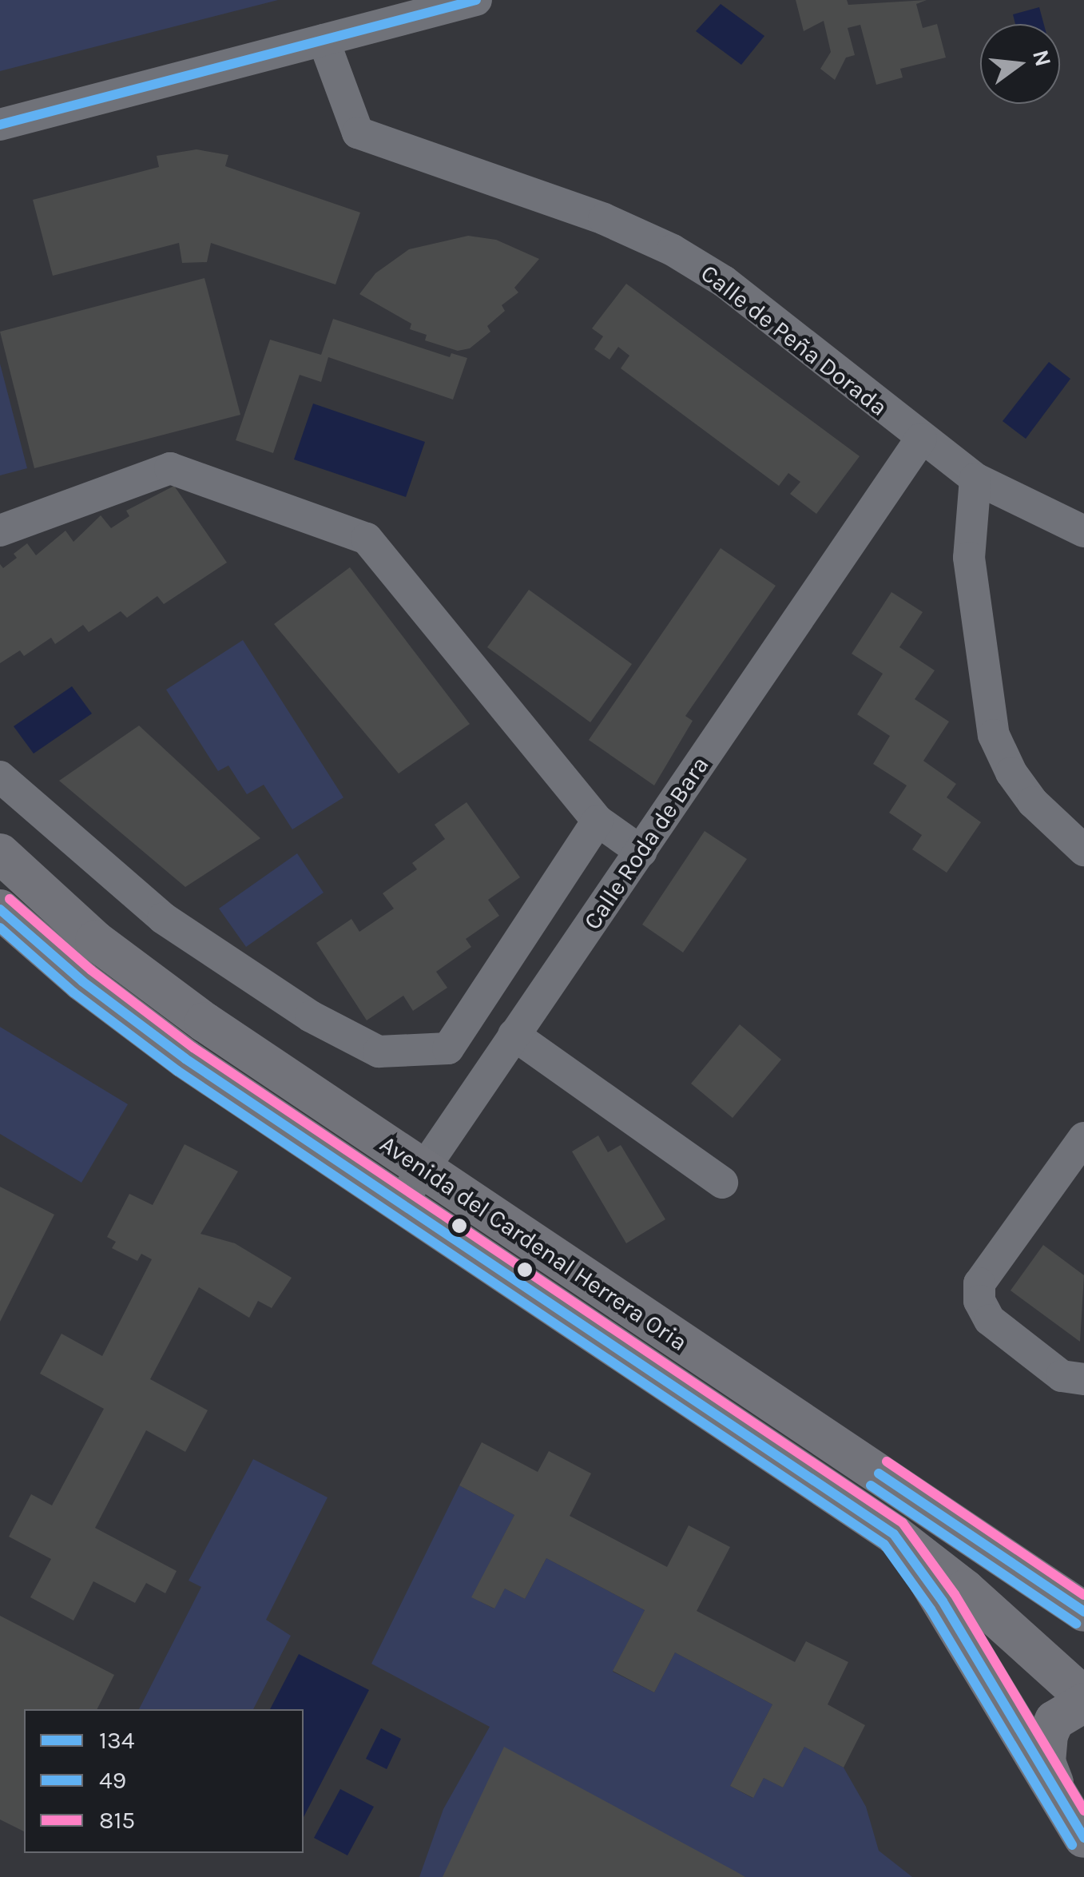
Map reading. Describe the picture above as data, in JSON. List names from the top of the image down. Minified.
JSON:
{"streets":{"main road":["Avenida del Cardenal Herrera Oria"],"street":["Calle de Peña Dorada","Calle Roda de Bara"]},"crossings":[["Calle de Peña Dorada","Calle Roda de Bara"],["Calle Roda de Bara","Avenida del Cardenal Herrera Oria"]],"lines":["transit line 134","transit line 815","transit line 49"],"legend":["134","49","815"],"north":"right"}
